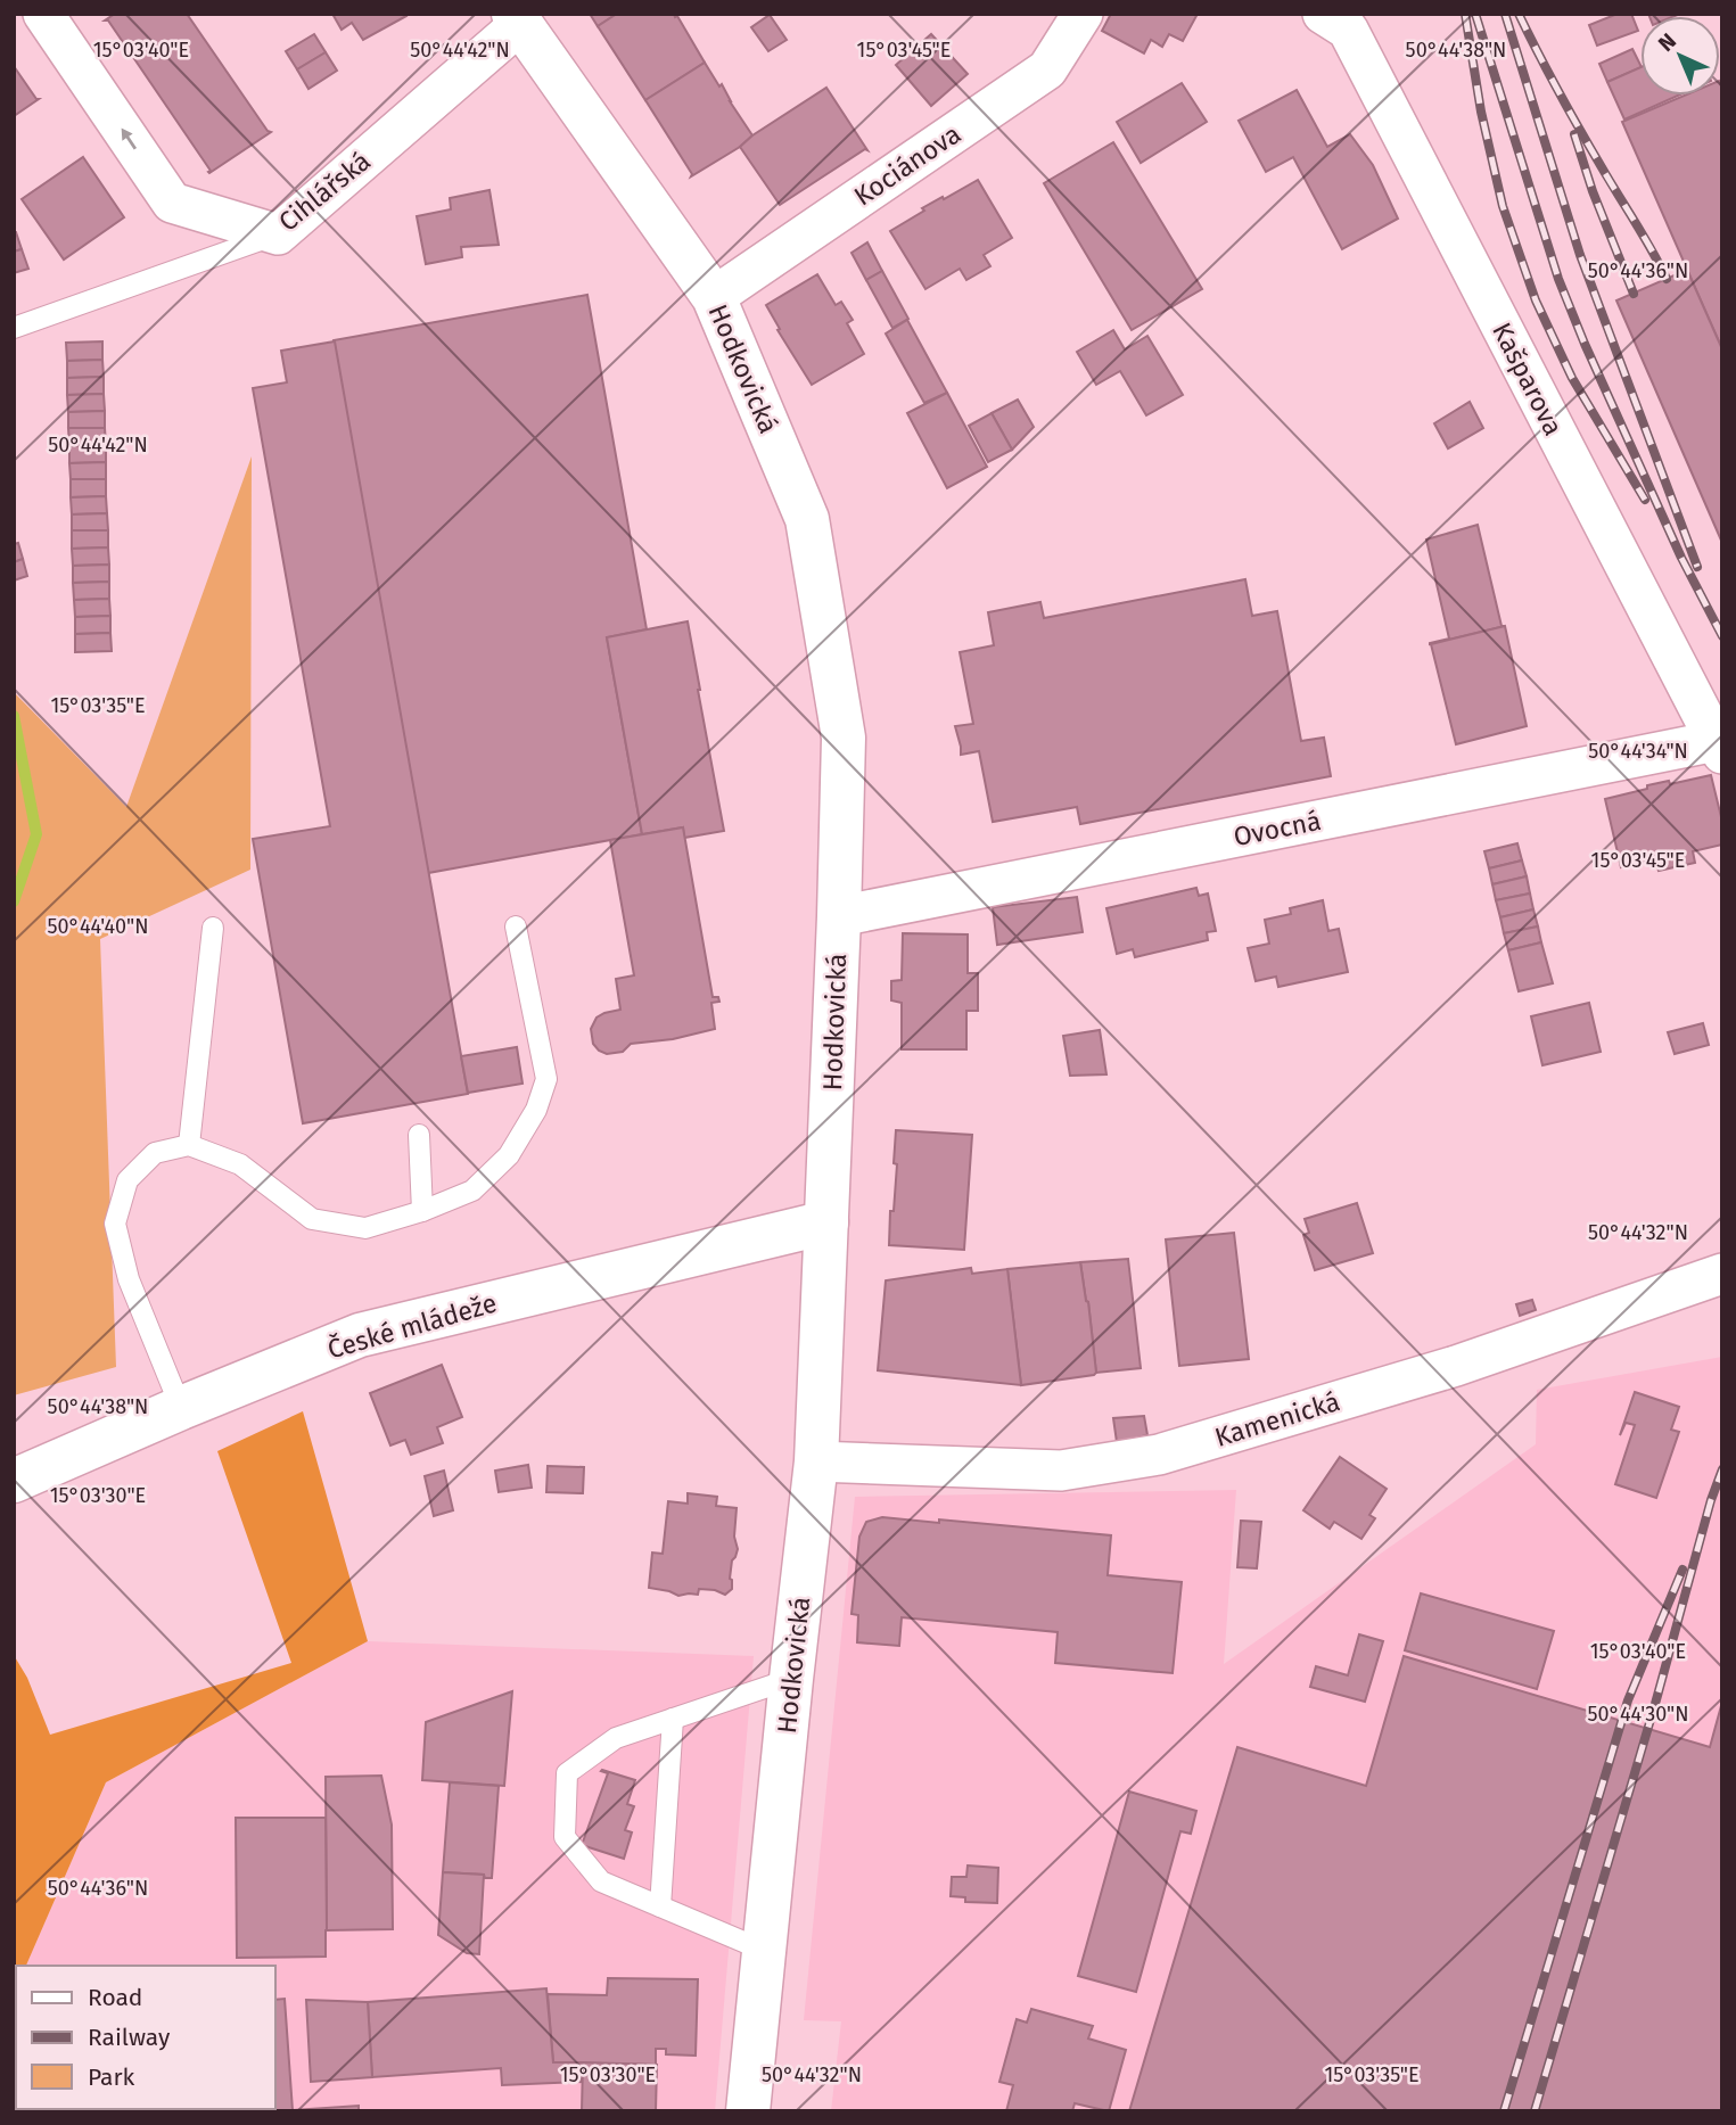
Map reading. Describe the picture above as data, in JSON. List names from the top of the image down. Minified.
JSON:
{"streets":{"street":["Kociánova","Cihlářská","Hodkovická","Kašparova","Ovocná","České mládeže","Kamenická"]},"crossings":[["Kociánova","Hodkovická"],["Cihlářská","Hodkovická"],["Hodkovická","Ovocná"],["Hodkovická","České mládeže"],["Hodkovická","Kamenická"],["Kašparova","Ovocná"]],"one_way":["Cihlářská"],"legend":["Road","Railway","Park"],"north":"top left","coordinates":["50°44'42\"N","50°44'38\"N","15°03'40\"E","15°03'45\"E","50°44'36\"N","15°03'35\"E","50°44'34\"N","50°44'40\"N","50°44'32\"N","15°03'30\"E","50°44'30\"N"]}
